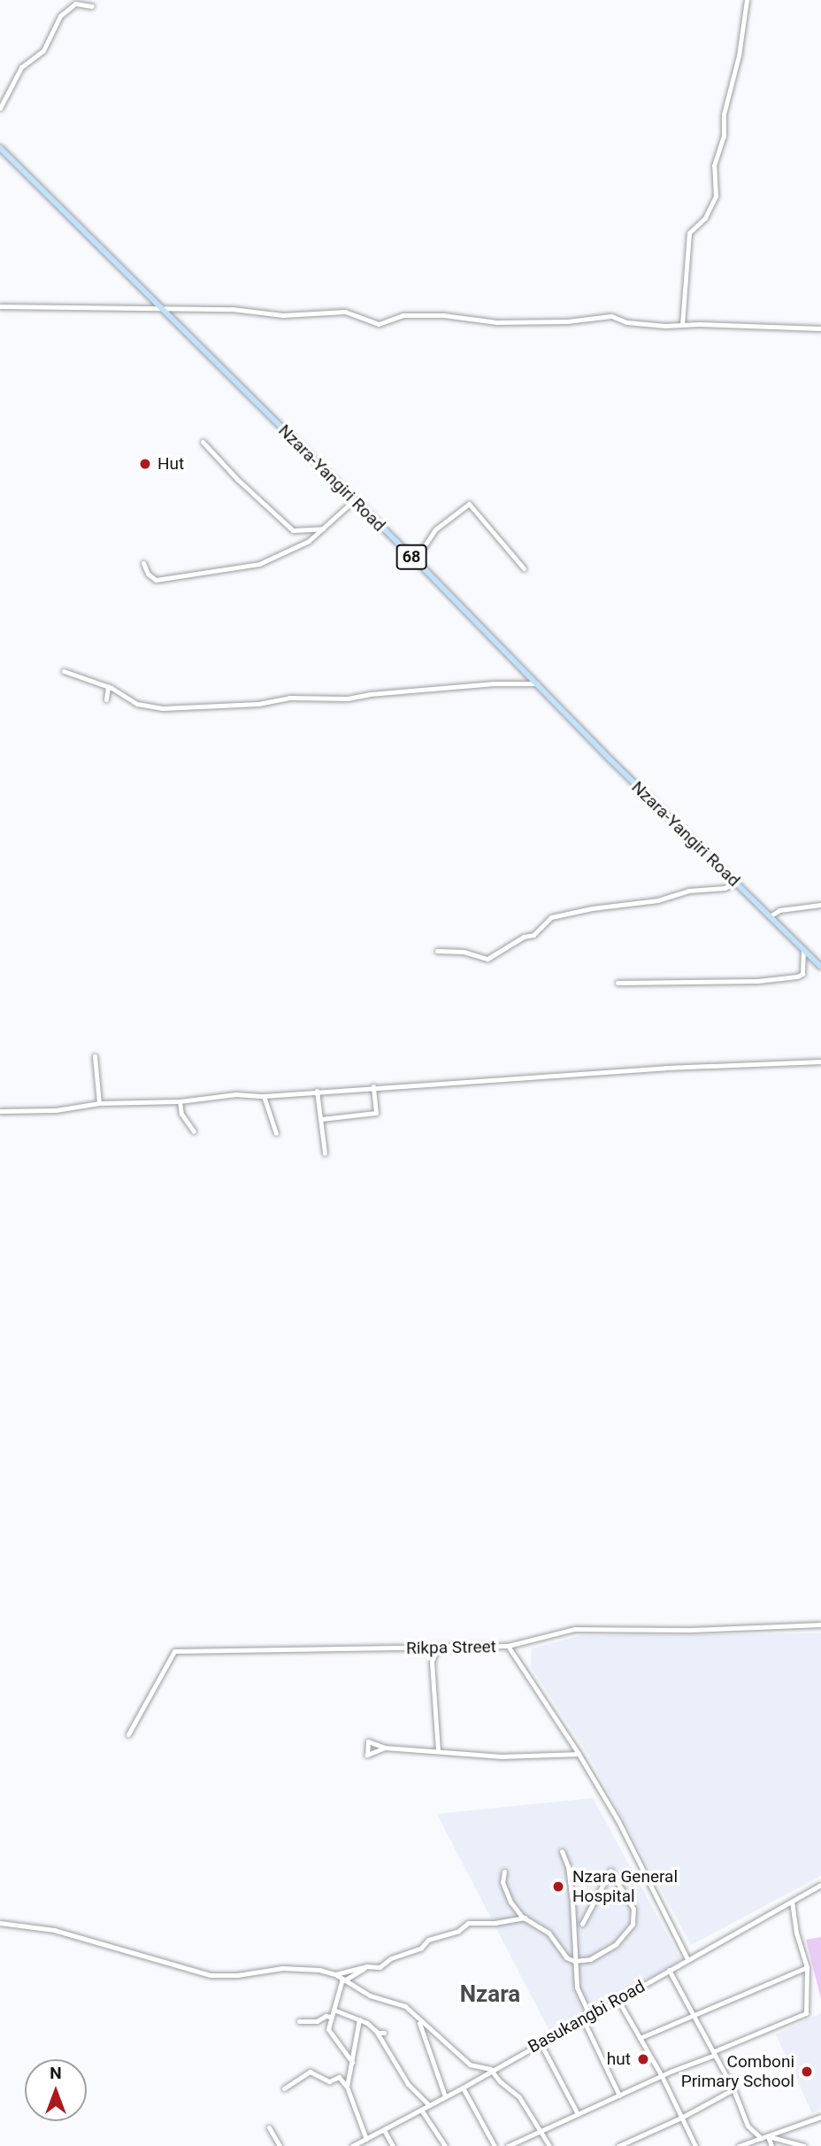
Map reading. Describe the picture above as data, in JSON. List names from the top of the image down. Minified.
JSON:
{"streets":{"main road":["Nzara-Yangiri Road","68"],"street":["Rikpa Street","Basukangbi Road"]},"districts":["Nzara"],"places":["Hut","Nzara General Hospital","hut","Comboni Primary School"],"north":"top"}
